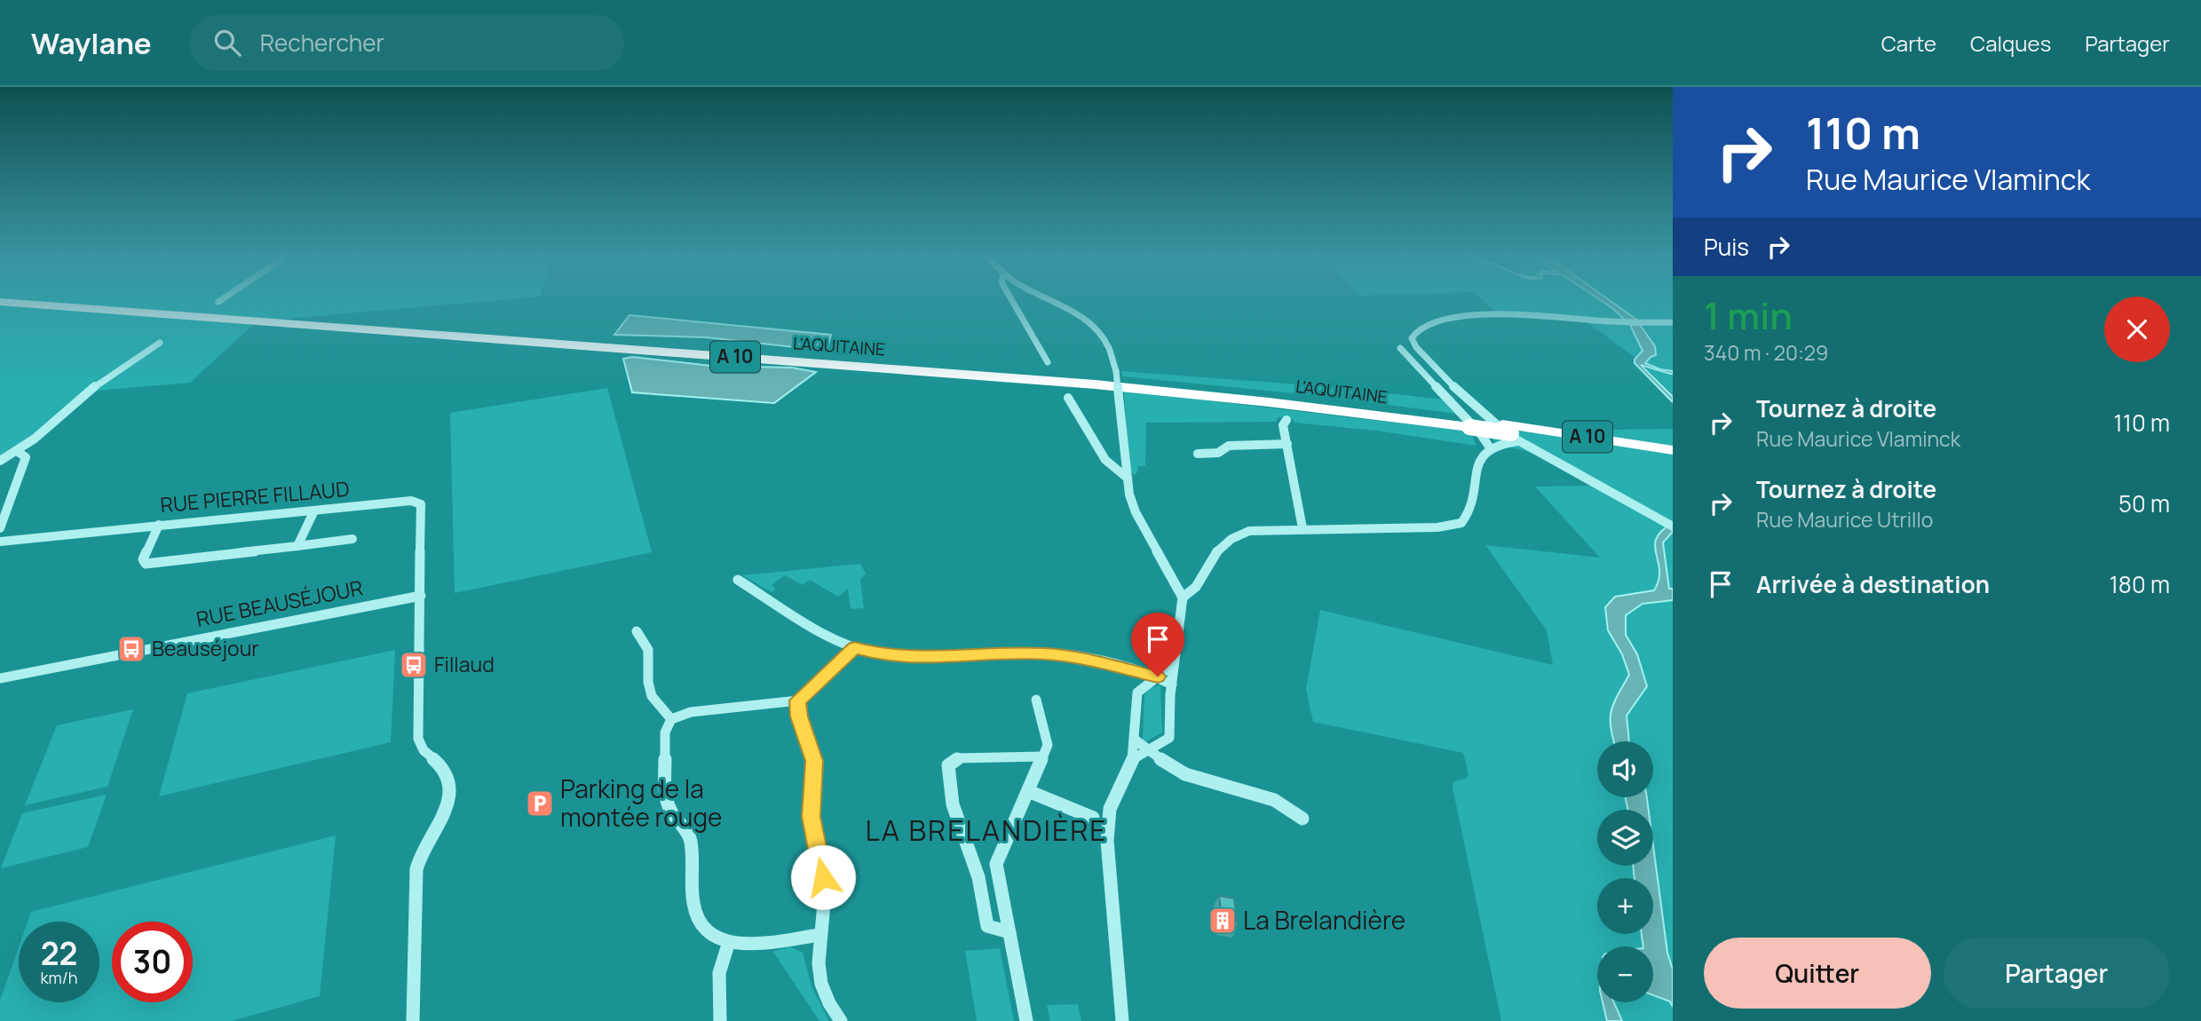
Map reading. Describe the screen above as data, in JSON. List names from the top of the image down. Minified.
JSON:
{"streets":{"highway":["L'AQUITAINE","A 10"],"street":["RUE PIERRE FILLAUD","RUE BEAUSÉJOUR"]},"crossings":[["RUE PIERRE FILLAUD","RUE BEAUSÉJOUR"]],"districts":["LA BRELANDIÈRE"],"places":{"bus stop":["Beauséjour","Fillaud"],"parking":["Parking de la montée rouge"],"building":["La Brelandière"]},"page":{"header":"Waylane","search":"Rechercher","nav":["Carte","Calques","Partager"],"turn":["110 m","Rue Maurice Vlaminck"],"then":"Puis","heading":["1 min","340 m · 20:29"],"list":[{"name":"Tournez à droite","note":"Rue Maurice Vlaminck","value":"110 m"},{"name":"Tournez à droite","note":"Rue Maurice Utrillo","value":"50 m"},{"name":"Arrivée à destination","value":"180 m"}],"map_buttons":["+","−"],"speed":"22 km/h","limit":"30","buttons":["Quitter","Partager"]}}
